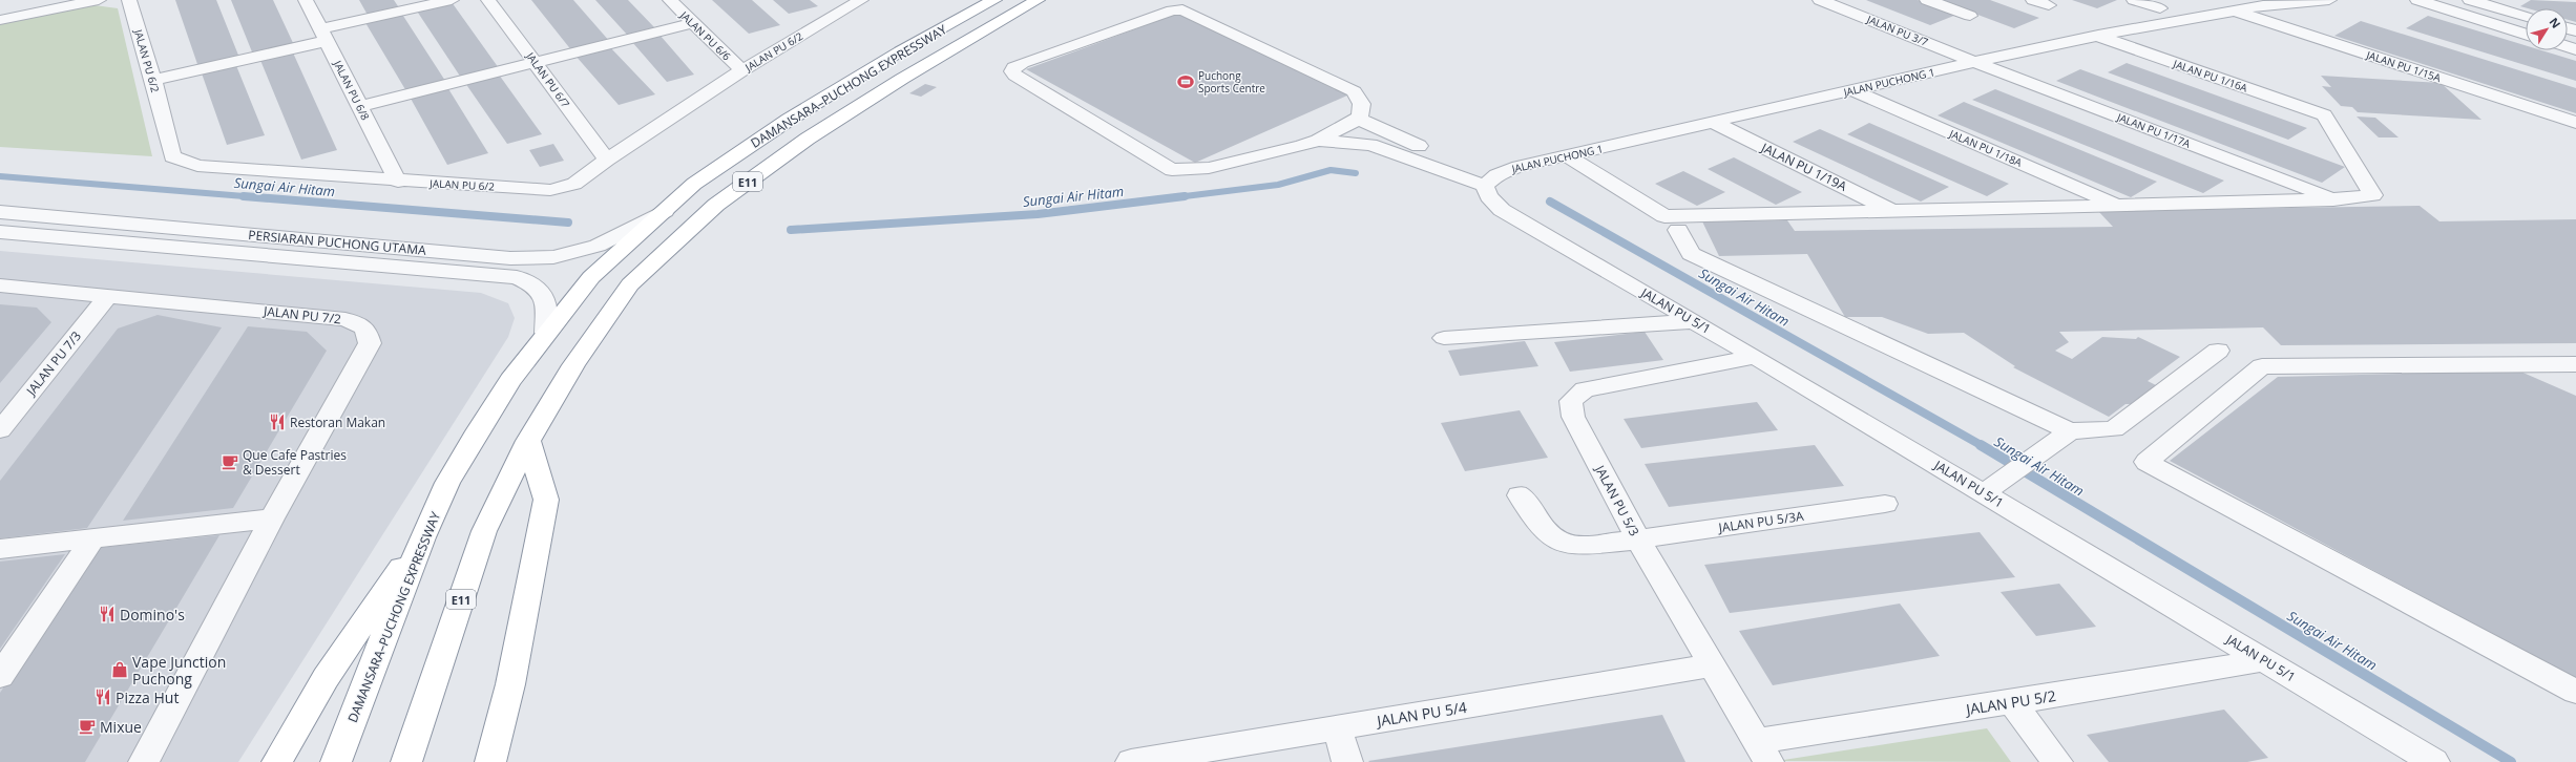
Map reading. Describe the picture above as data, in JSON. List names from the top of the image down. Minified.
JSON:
{"streets":{"highway":["DAMANSARA–PUCHONG EXPRESSWAY","E11"],"street":["JALAN PU 3/7","JALAN PU 6/6","JALAN PU 6/2","JALAN PU 1/15A","JALAN PU 1/16A","JALAN PU 6/7","JALAN PUCHONG 1","JALAN PU 6/8","JALAN PU 1/17A","JALAN PU 1/18A","JALAN PU 1/19A","PERSIARAN PUCHONG UTAMA","JALAN PU 5/1","JALAN PU 7/2","JALAN PU 7/3","JALAN PU 5/3","JALAN PU 5/3A","JALAN PU 5/2","JALAN PU 5/4"]},"crossings":[["JALAN PU 3/7","JALAN PUCHONG 1"],["JALAN PU 3/7","JALAN PU 1/17A"],["JALAN PU 6/6","JALAN PU 6/2"],["JALAN PU 6/2","JALAN PU 6/7"],["JALAN PU 6/2","JALAN PU 6/8"],["JALAN PU 1/15A","JALAN PUCHONG 1"],["JALAN PU 1/16A","JALAN PUCHONG 1"],["JALAN PU 1/16A","JALAN PU 1/17A"],["JALAN PUCHONG 1","JALAN PU 1/17A"],["JALAN PUCHONG 1","JALAN PU 1/18A"],["JALAN PUCHONG 1","JALAN PU 1/19A"],["JALAN PUCHONG 1","JALAN PU 5/1"],["DAMANSARA–PUCHONG EXPRESSWAY","PERSIARAN PUCHONG UTAMA"],["JALAN PU 5/1","JALAN PU 5/3"],["JALAN PU 5/1","JALAN PU 5/2"],["JALAN PU 7/2","JALAN PU 7/3"],["JALAN PU 5/3","JALAN PU 5/3A"],["JALAN PU 5/3","JALAN PU 5/2"],["JALAN PU 5/3","JALAN PU 5/4"]],"water":["Sungai Air Hitam"],"places":{"sports":["Puchong Sports Centre"],"restaurant":["Restoran Makan","Domino's","Pizza Hut"],"cafe":["Que Cafe Pastries & Dessert","Mixue"],"shop":["Vape Junction Puchong"]},"north":"top right"}
